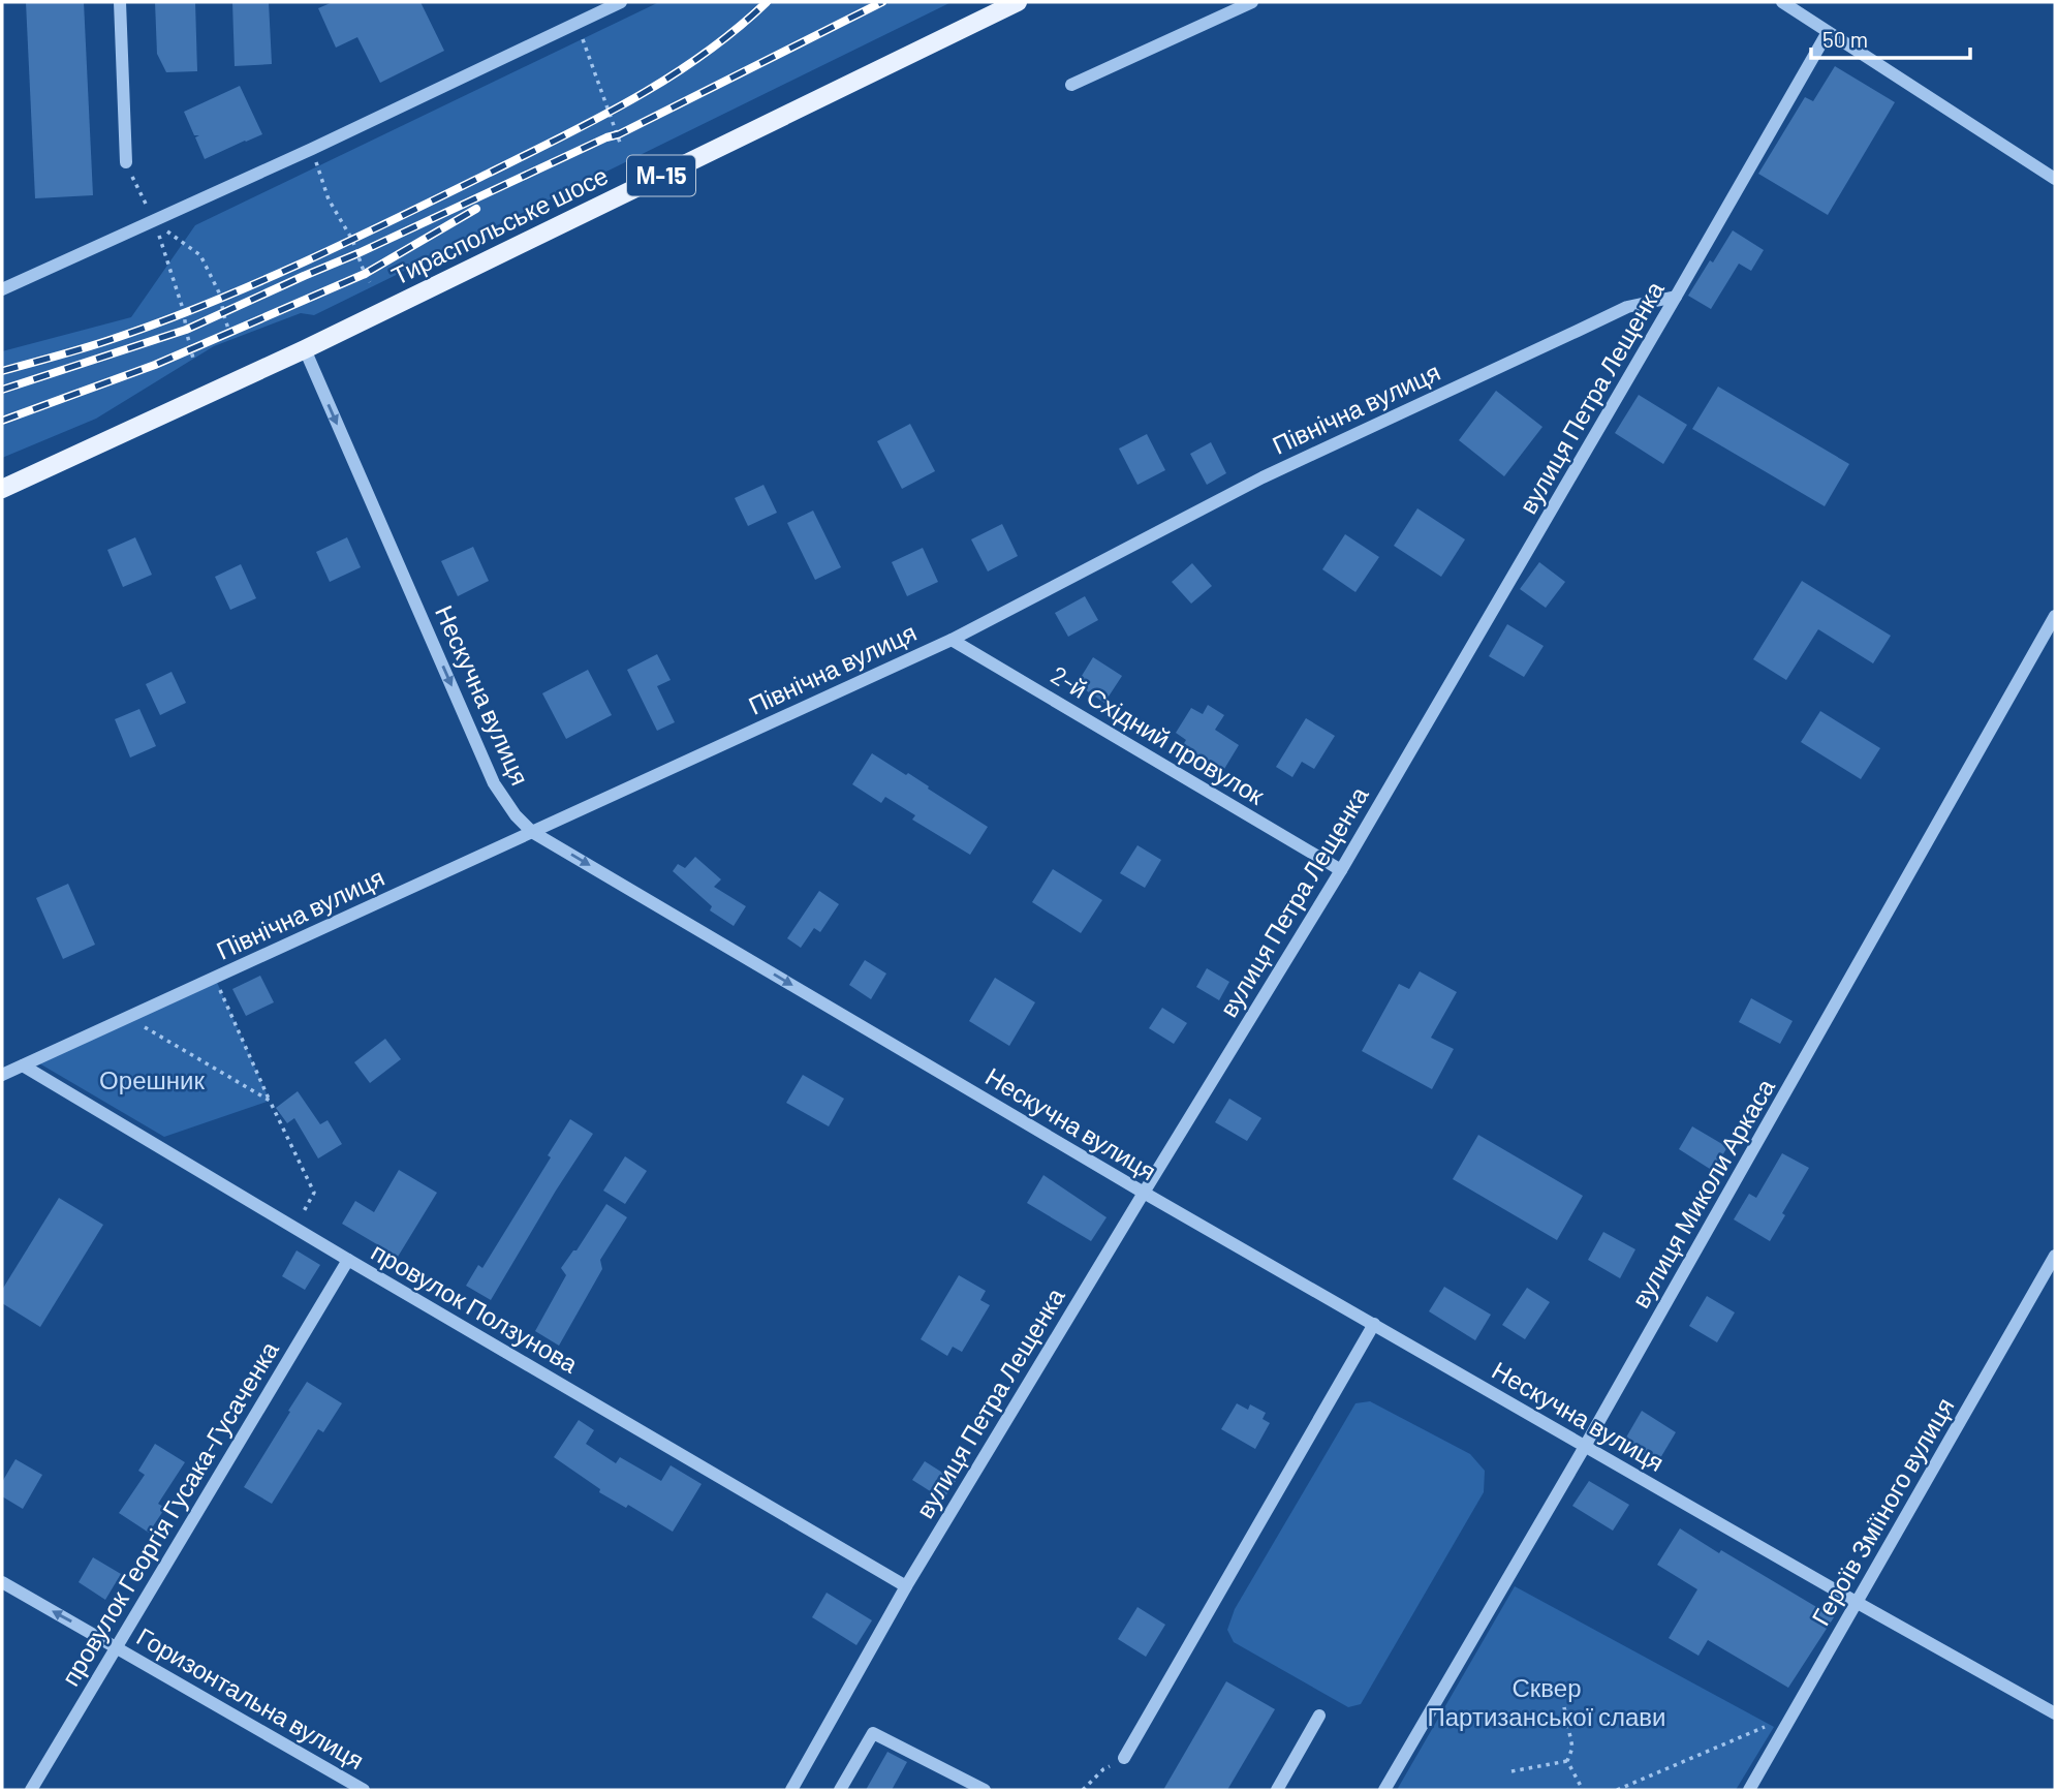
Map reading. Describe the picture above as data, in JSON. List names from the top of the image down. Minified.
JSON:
{"streets":{"main road":["М-15","Тираспольське шосе"],"street":["вулиця Петра Лещенка","Північна вулиця","Нескучна вулиця","2-й Східний провулок","вулиця Миколи Аркаса","провулок Ползунова","Героїв Зміїного вулиця","провулок Георгія Гусака-Гусаченка","Горизонтальна вулиця"]},"crossings":[["Тираспольське шосе","Нескучна вулиця"],["вулиця Петра Лещенка","Північна вулиця"],["вулиця Петра Лещенка","Нескучна вулиця"],["вулиця Петра Лещенка","2-й Східний провулок"],["вулиця Петра Лещенка","провулок Ползунова"],["Північна вулиця","Нескучна вулиця"],["Північна вулиця","2-й Східний провулок"],["Північна вулиця","провулок Ползунова"],["Нескучна вулиця","вулиця Миколи Аркаса"],["Нескучна вулиця","Героїв Зміїного вулиця"],["провулок Ползунова","провулок Георгія Гусака-Гусаченка"],["провулок Георгія Гусака-Гусаченка","Горизонтальна вулиця"]],"one_way":["Нескучна вулиця"],"parks":["Орешник","Сквер Партизанської слави"],"scale_bar":"50 m"}
